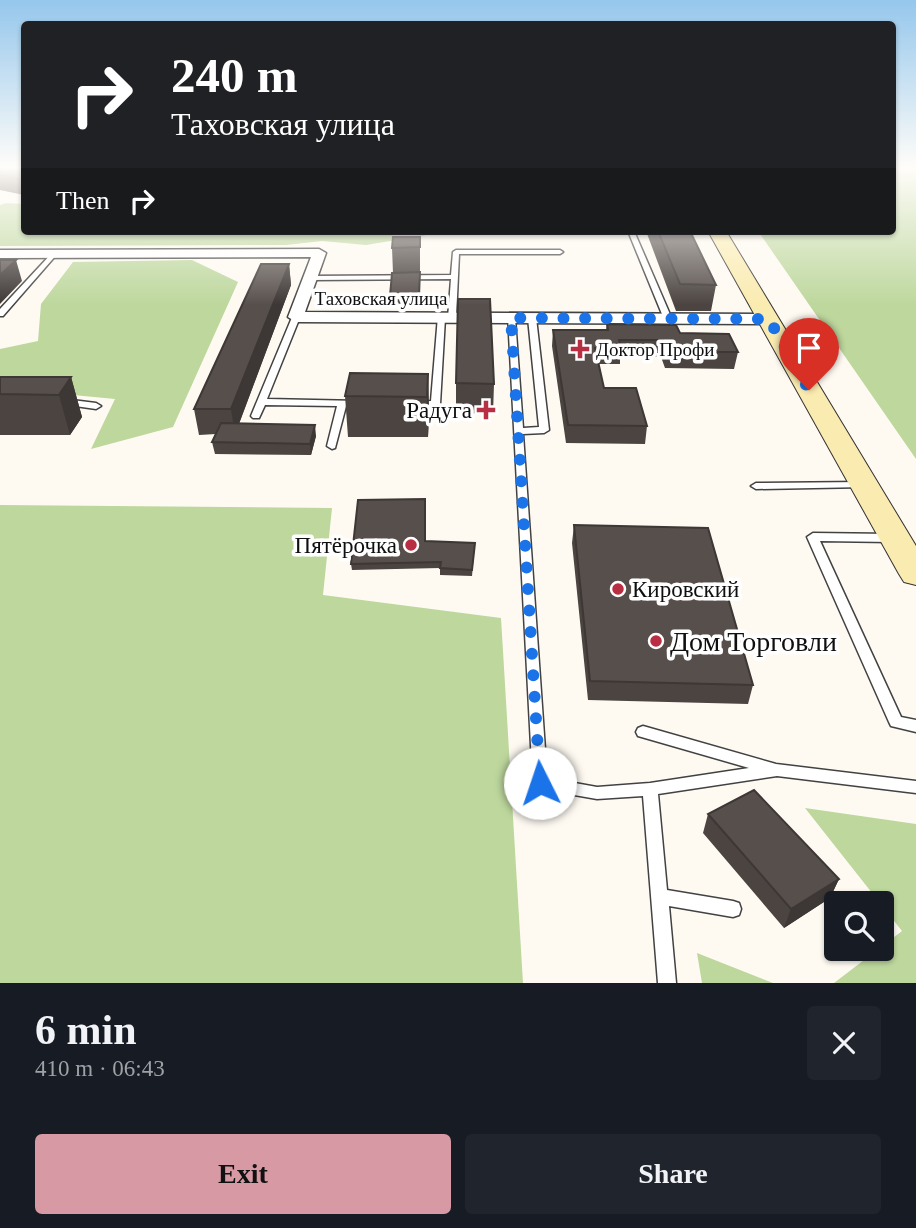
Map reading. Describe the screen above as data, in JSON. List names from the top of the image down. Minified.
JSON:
{"streets":{"street":["Таховская улица"]},"places":{"health":["Доктор Профи","Радуга"],"other":["Пятёрочка","Кировский","Дом Торговли"]},"page":{"turn":["240 m","Таховская улица"],"then":"Then","heading":["6 min","410 m · 06:43"],"buttons":["Exit","Share"]}}
